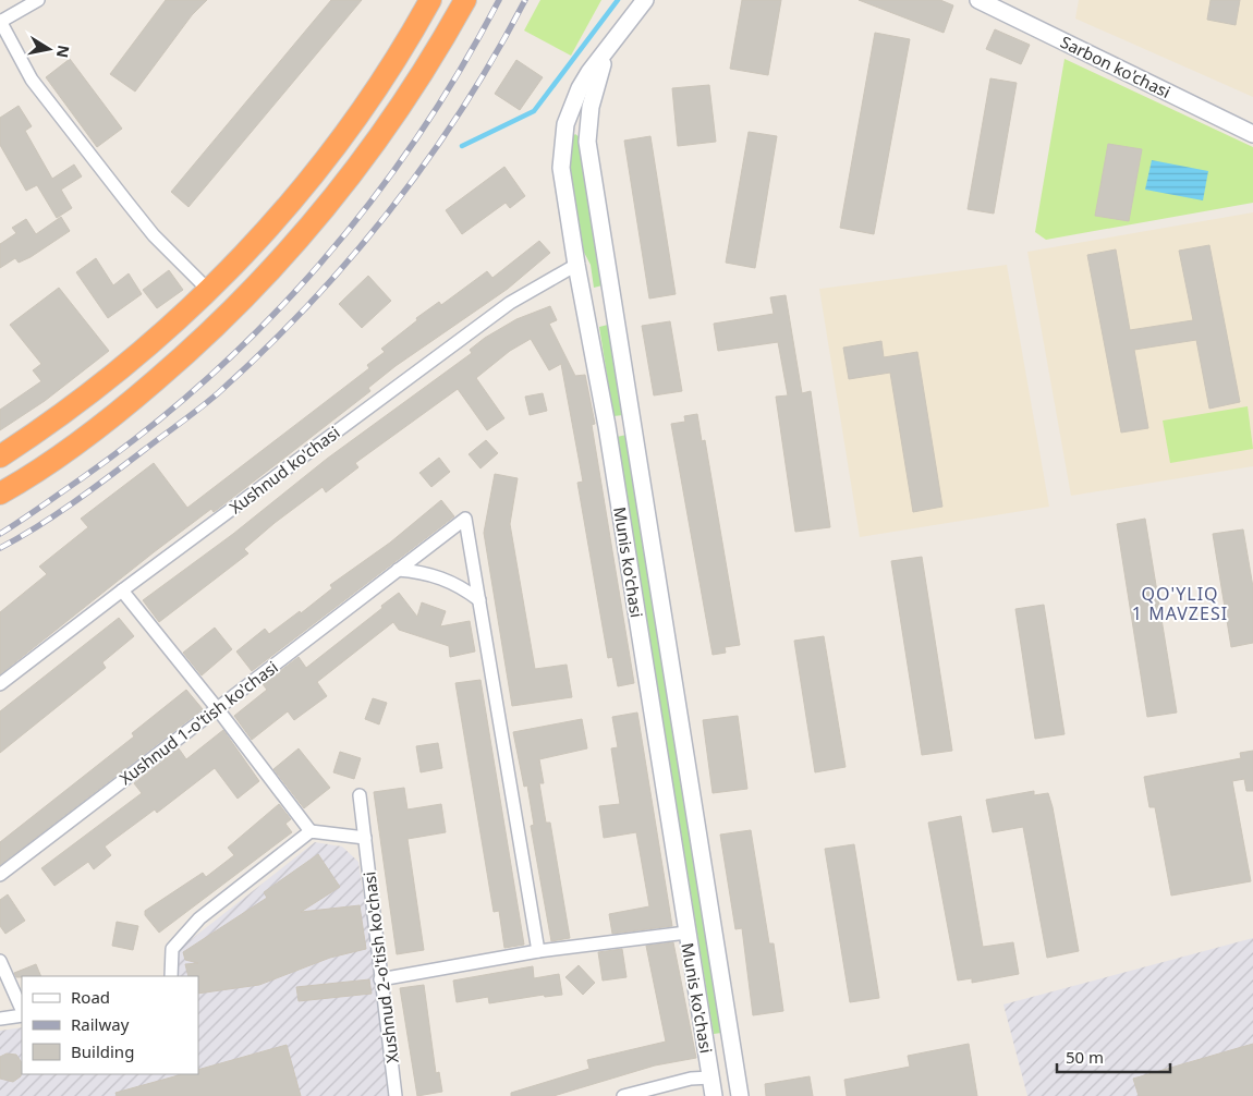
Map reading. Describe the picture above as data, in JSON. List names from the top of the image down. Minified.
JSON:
{"streets":{"street":["Sarbon ko'chasi","Xushnud ko'chasi","Munis ko'chasi","Xushnud 1-o'tish ko'chasi","Xushnud 2-o'tish ko'chasi"]},"crossings":[["Xushnud ko'chasi","Munis ko'chasi"]],"districts":["QO'YLIQ 1 MAVZESI"],"legend":["Road","Railway","Building"],"scale_bar":"50 m","north":"right"}
